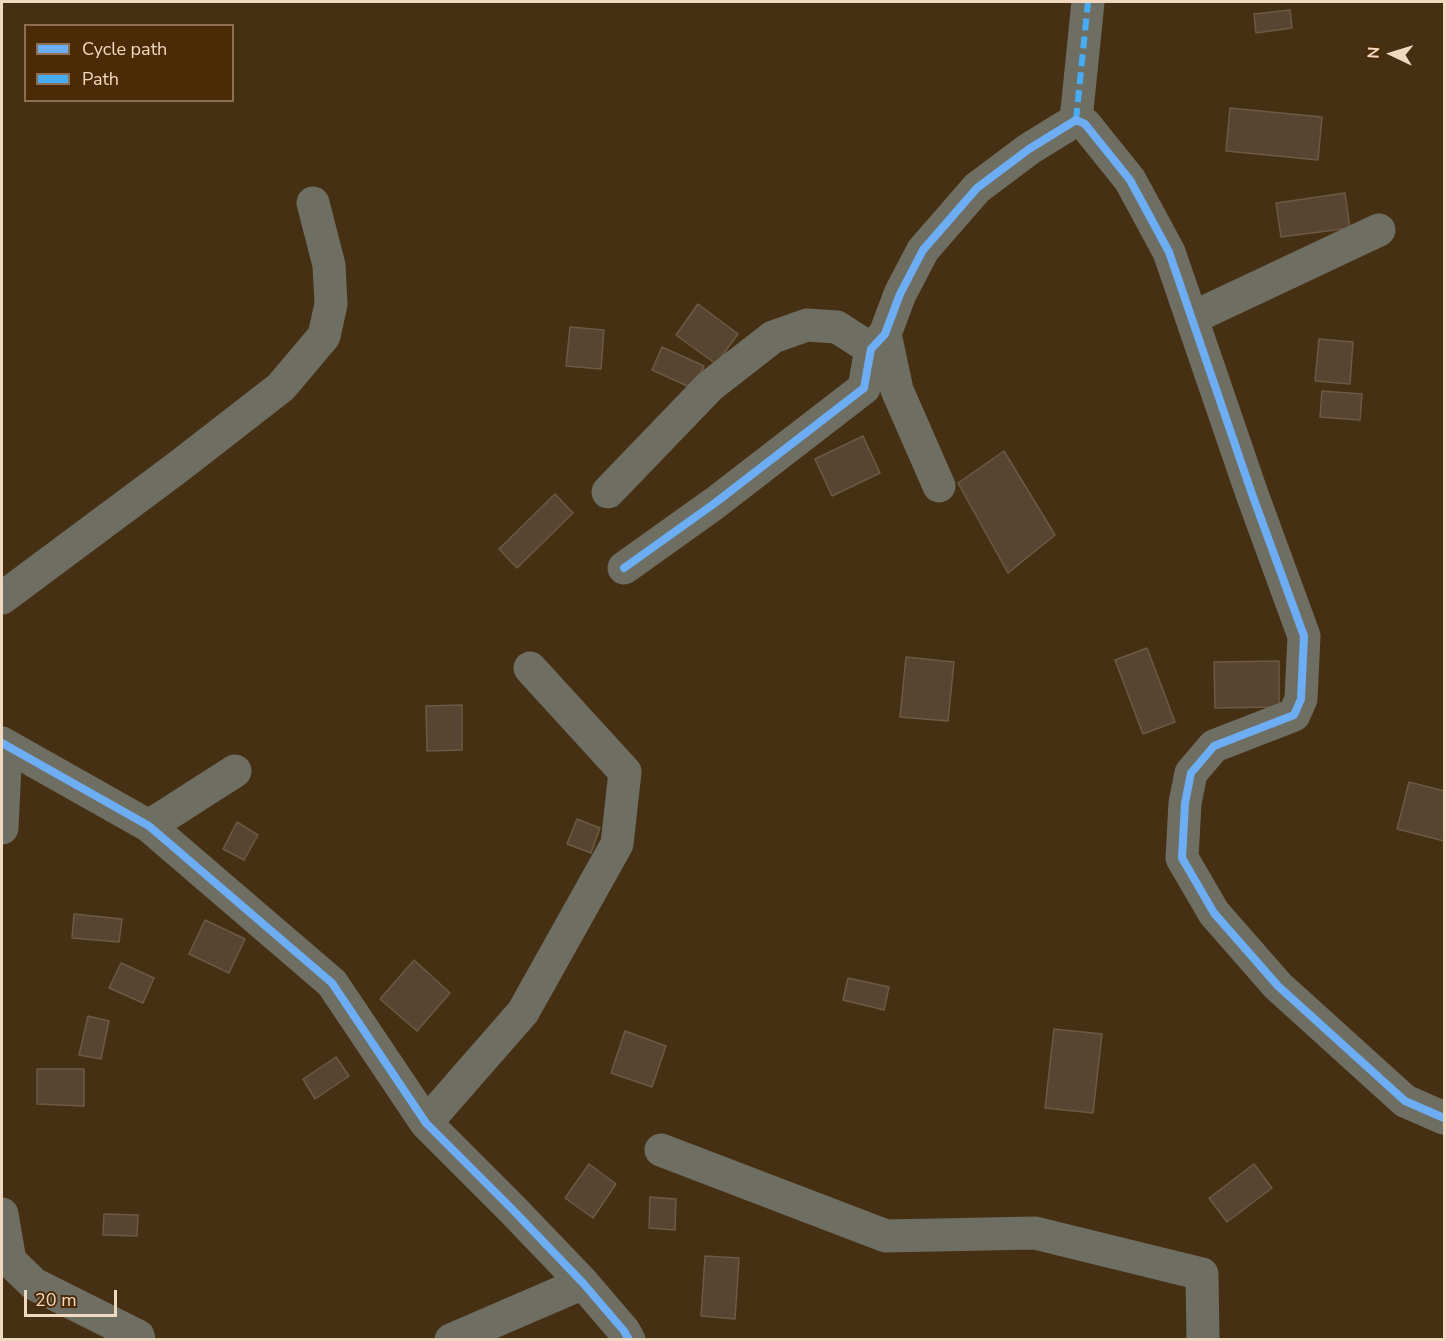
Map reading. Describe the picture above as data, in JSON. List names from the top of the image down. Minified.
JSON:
{"legend":["Cycle path","Path"],"scale_bar":"20 m","north":"left"}
